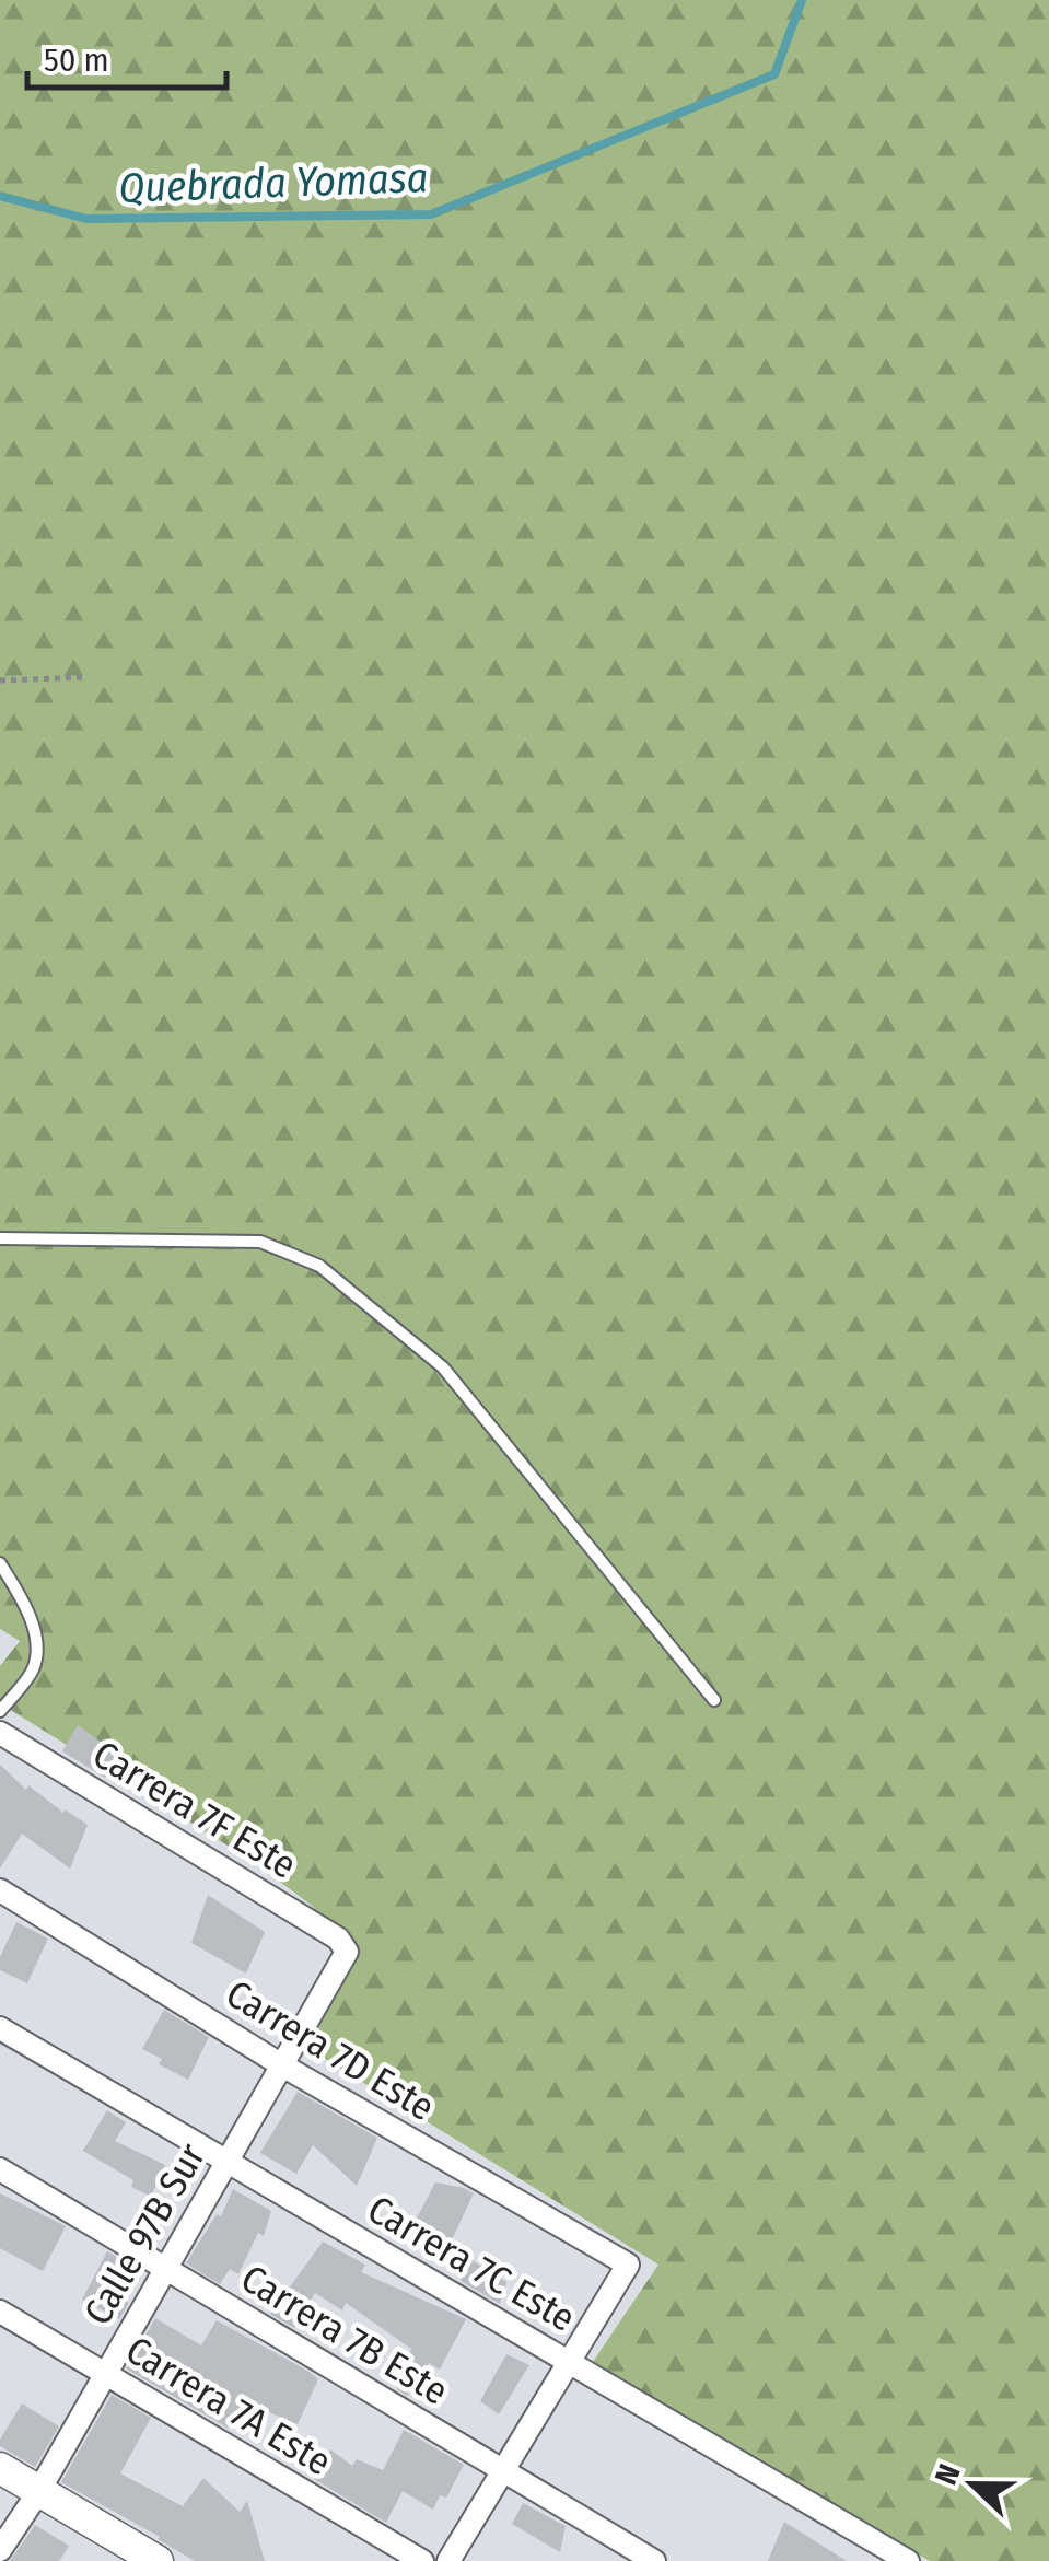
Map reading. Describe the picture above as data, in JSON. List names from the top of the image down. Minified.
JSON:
{"streets":{"street":["Carrera 7F Este","Carrera 7D Este","Calle 97B Sur","Carrera 7C Este","Carrera 7B Este","Carrera 7A Este"]},"crossings":[["Carrera 7F Este","Calle 97B Sur"],["Carrera 7D Este","Calle 97B Sur"],["Carrera 7D Este","Carrera 7C Este"],["Calle 97B Sur","Carrera 7C Este"],["Calle 97B Sur","Carrera 7B Este"],["Calle 97B Sur","Carrera 7A Este"]],"water":["Quebrada Yomasa"],"scale_bar":"50 m","north":"left"}
